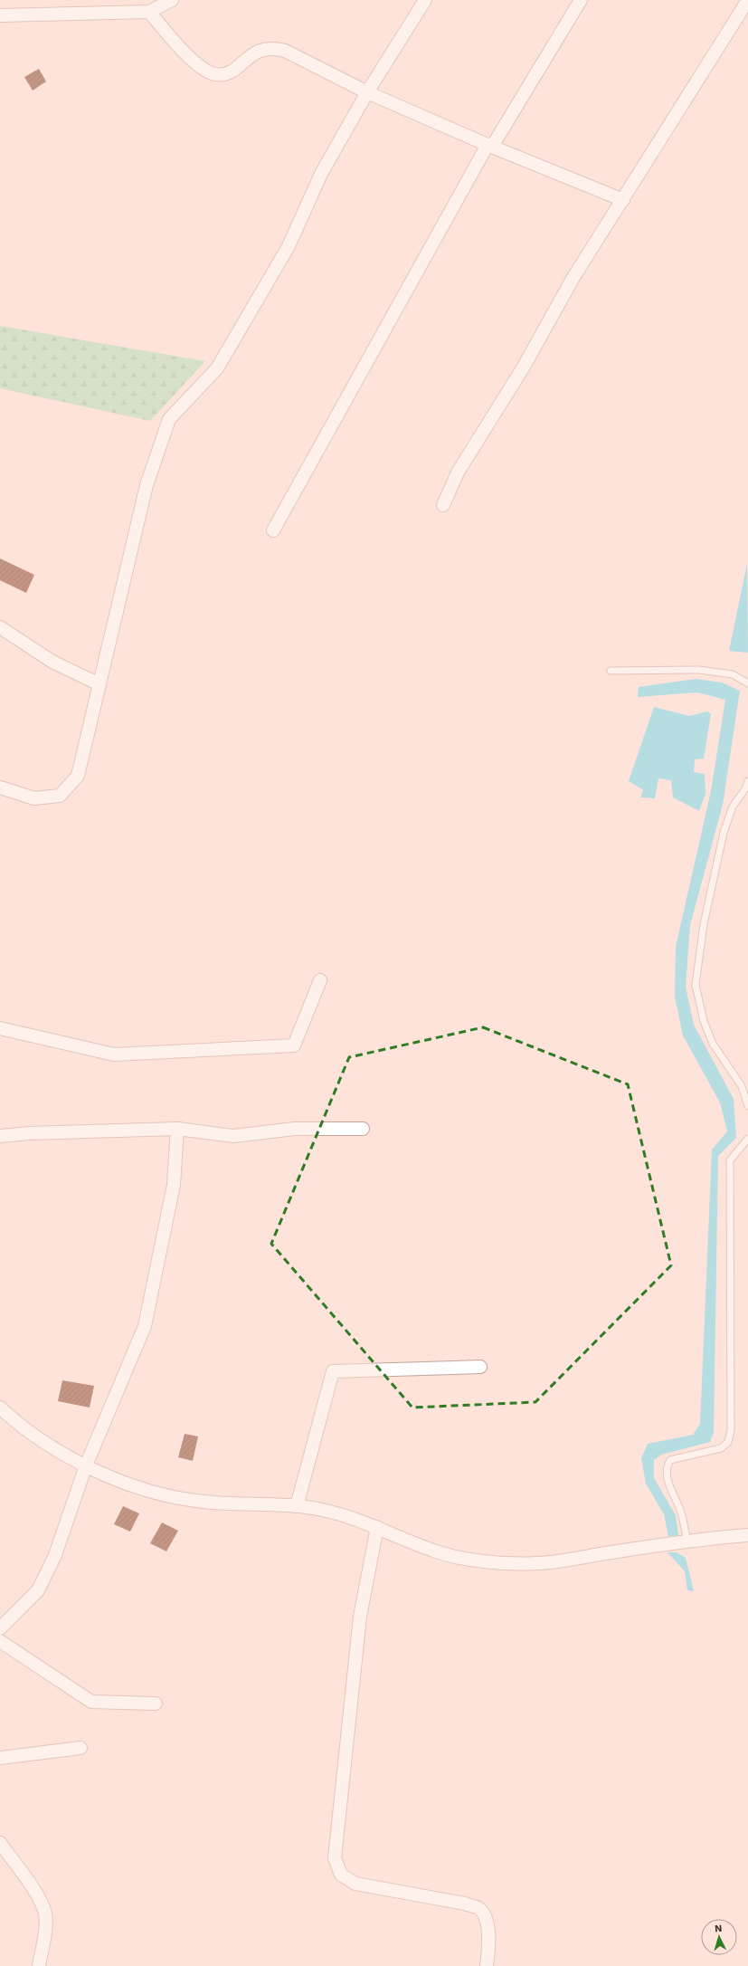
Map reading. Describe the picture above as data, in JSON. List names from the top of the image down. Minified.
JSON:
{"north":"top"}
